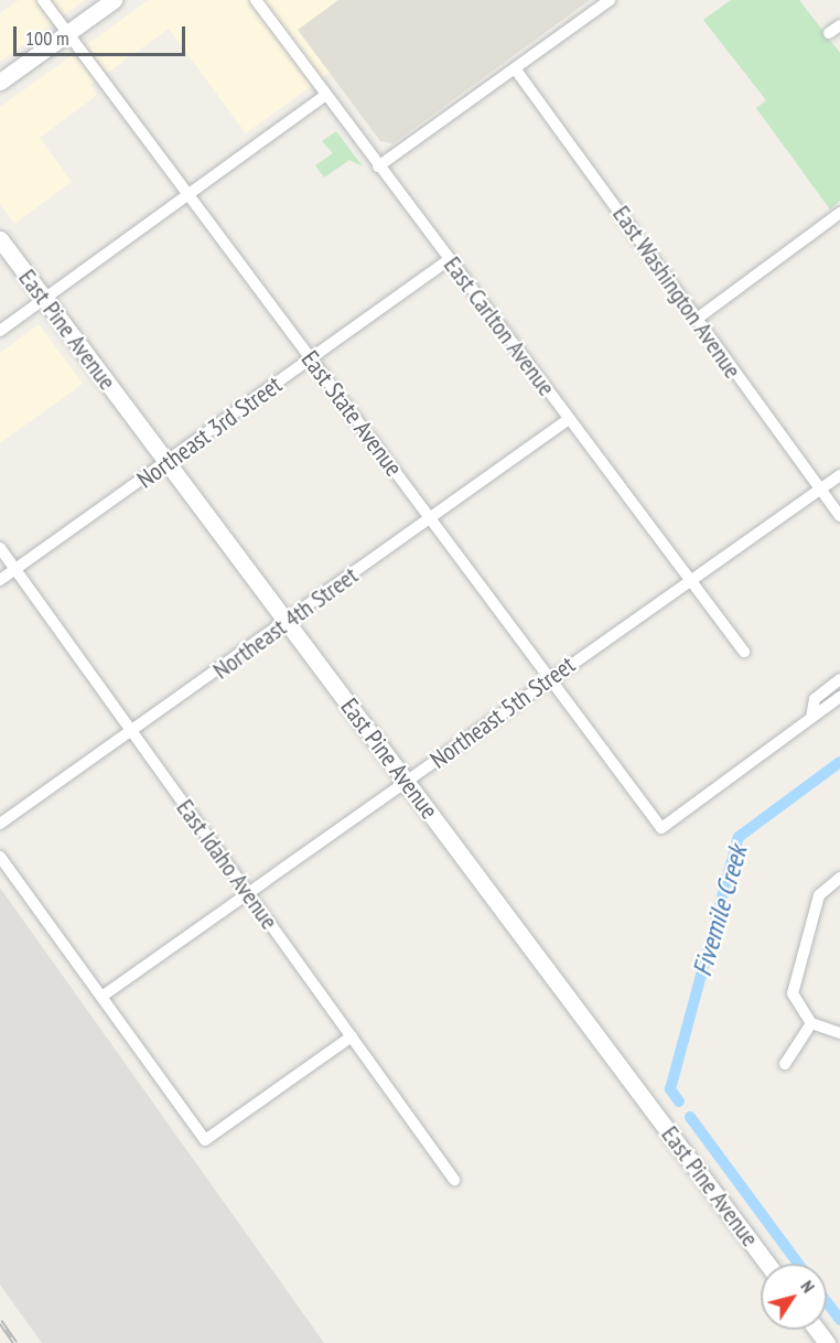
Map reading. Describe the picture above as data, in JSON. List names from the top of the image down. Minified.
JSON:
{"streets":{"street":["East Washington Avenue","East Carlton Avenue","East Pine Avenue","East State Avenue","Northeast 3rd Street","Northeast 4th Street","Northeast 5th Street","East Idaho Avenue"]},"crossings":[["East Washington Avenue","Northeast 5th Street"],["East Carlton Avenue","Northeast 3rd Street"],["East Carlton Avenue","Northeast 4th Street"],["East Carlton Avenue","Northeast 5th Street"],["East Pine Avenue","Northeast 3rd Street"],["East Pine Avenue","Northeast 4th Street"],["East Pine Avenue","Northeast 5th Street"],["East State Avenue","Northeast 3rd Street"],["East State Avenue","Northeast 4th Street"],["East State Avenue","Northeast 5th Street"],["Northeast 3rd Street","East Idaho Avenue"],["Northeast 4th Street","East Idaho Avenue"],["Northeast 5th Street","East Idaho Avenue"]],"water":["Fivemile Creek"],"scale_bar":"100 m","north":"top right"}
